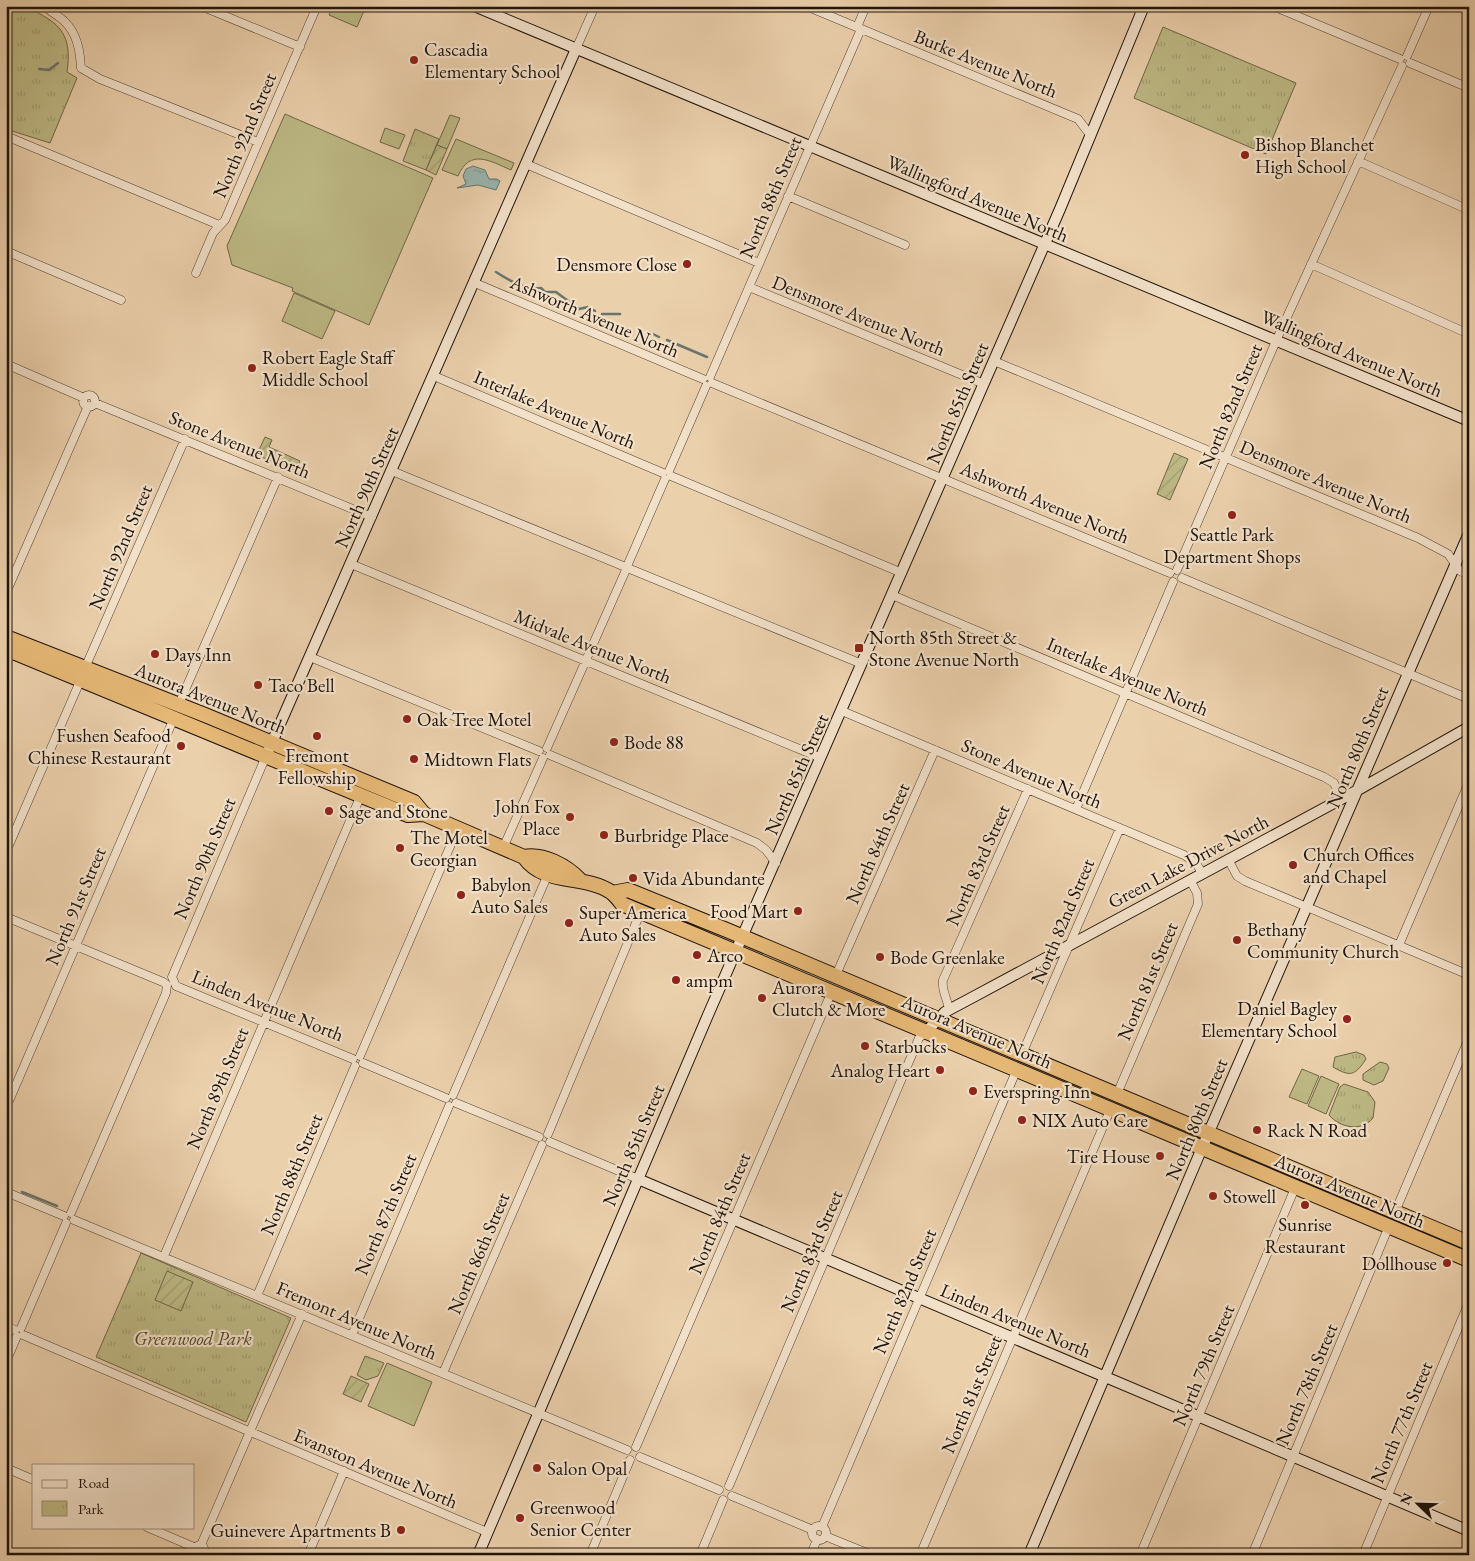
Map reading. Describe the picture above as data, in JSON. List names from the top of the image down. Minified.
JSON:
{"streets":{"highway":["Aurora Avenue North"],"street":["Burke Avenue North","North 92nd Street","North 88th Street","Wallingford Avenue North","Densmore Avenue North","Ashworth Avenue North","North 85th Street","North 82nd Street","Interlake Avenue North","Stone Avenue North","North 90th Street","Midvale Avenue North","North 80th Street","North 84th Street","Green Lake Drive North","North 83rd Street","North 91st Street","North 81st Street","Linden Avenue North","North 89th Street","North 87th Street","North 86th Street","Fremont Avenue North","North 79th Street","North 78th Street","North 77th Street","Evanston Avenue North"]},"crossings":[["Burke Avenue North","North 88th Street"],["Burke Avenue North","North 85th Street"],["North 92nd Street","Stone Avenue North"],["North 92nd Street","Aurora Avenue North"],["North 88th Street","Wallingford Avenue North"],["North 88th Street","Densmore Avenue North"],["North 88th Street","Ashworth Avenue North"],["North 88th Street","Interlake Avenue North"],["North 88th Street","Midvale Avenue North"],["North 88th Street","Aurora Avenue North"],["North 88th Street","Linden Avenue North"],["North 88th Street","Fremont Avenue North"],["Wallingford Avenue North","North 85th Street"],["Wallingford Avenue North","North 82nd Street"],["Wallingford Avenue North","North 90th Street"],["Densmore Avenue North","North 85th Street"],["Densmore Avenue North","North 82nd Street"],["Densmore Avenue North","North 90th Street"],["Densmore Avenue North","North 80th Street"],["Ashworth Avenue North","North 85th Street"],["Ashworth Avenue North","North 82nd Street"],["Ashworth Avenue North","North 90th Street"],["North 85th Street","Interlake Avenue North"],["North 85th Street","Stone Avenue North"],["North 85th Street","Midvale Avenue North"],["North 85th Street","Aurora Avenue North"],["North 85th Street","Linden Avenue North"],["North 85th Street","Fremont Avenue North"],["North 85th Street","Evanston Avenue North"],["North 82nd Street","Stone Avenue North"],["North 82nd Street","Aurora Avenue North"],["North 82nd Street","Green Lake Drive North"],["North 82nd Street","Linden Avenue North"],["Interlake Avenue North","North 90th Street"],["Interlake Avenue North","Green Lake Drive North"],["Stone Avenue North","North 90th Street"],["Stone Avenue North","North 84th Street"],["Stone Avenue North","Green Lake Drive North"],["Stone Avenue North","North 83rd Street"],["North 90th Street","Midvale Avenue North"],["North 90th Street","Aurora Avenue North"],["North 90th Street","Linden Avenue North"],["North 90th Street","Fremont Avenue North"],["North 90th Street","Evanston Avenue North"],["Aurora Avenue North","North 80th Street"],["Aurora Avenue North","North 84th Street"],["Aurora Avenue North","Green Lake Drive North"],["Aurora Avenue North","North 83rd Street"],["Aurora Avenue North","North 91st Street"],["Aurora Avenue North","North 81st Street"],["Aurora Avenue North","North 89th Street"],["Aurora Avenue North","North 87th Street"],["Aurora Avenue North","North 86th Street"],["Aurora Avenue North","North 79th Street"],["Aurora Avenue North","North 78th Street"],["North 80th Street","Green Lake Drive North"],["North 80th Street","Linden Avenue North"],["North 84th Street","Linden Avenue North"],["North 84th Street","Fremont Avenue North"],["Green Lake Drive North","North 83rd Street"],["Green Lake Drive North","North 81st Street"],["North 83rd Street","Linden Avenue North"],["North 91st Street","Linden Avenue North"],["North 81st Street","Linden Avenue North"],["Linden Avenue North","North 89th Street"],["Linden Avenue North","North 87th Street"],["Linden Avenue North","North 86th Street"],["Linden Avenue North","North 79th Street"],["Linden Avenue North","North 78th Street"],["Linden Avenue North","North 77th Street"],["North 89th Street","Fremont Avenue North"],["North 87th Street","Fremont Avenue North"],["North 86th Street","Fremont Avenue North"]],"parks":["Greenwood Park"],"places":{"other":["Cascadia Elementary School","Bishop Blanchet High School","Densmore Close","Robert Eagle Staff Middle School","Seattle Park Department Shops","Days Inn","Taco Bell","Oak Tree Motel","Fremont Fellowship","Bode 88","Fushen Seafood Chinese Restaurant","Midtown Flats","Sage and Stone","John Fox Place","Burbridge Place","The Motel Georgian","Church Offices and Chapel","Vida Abundante","Babylon Auto Sales","Food Mart","Super America Auto Sales","Bethany Community Church","Arco","Bode Greenlake","ampm","Aurora Clutch & More","Daniel Bagley Elementary School","Starbucks","Analog Heart","Everspring Inn","NIX Auto Care","Rack N Road","Tire House","Stowell","Sunrise Restaurant","Dollhouse","Salon Opal","Greenwood Senior Center","Guinevere Apartments B"],"transit":["North 85th Street & Stone Avenue North"]},"legend":["Road","Park"],"north":"top left"}
